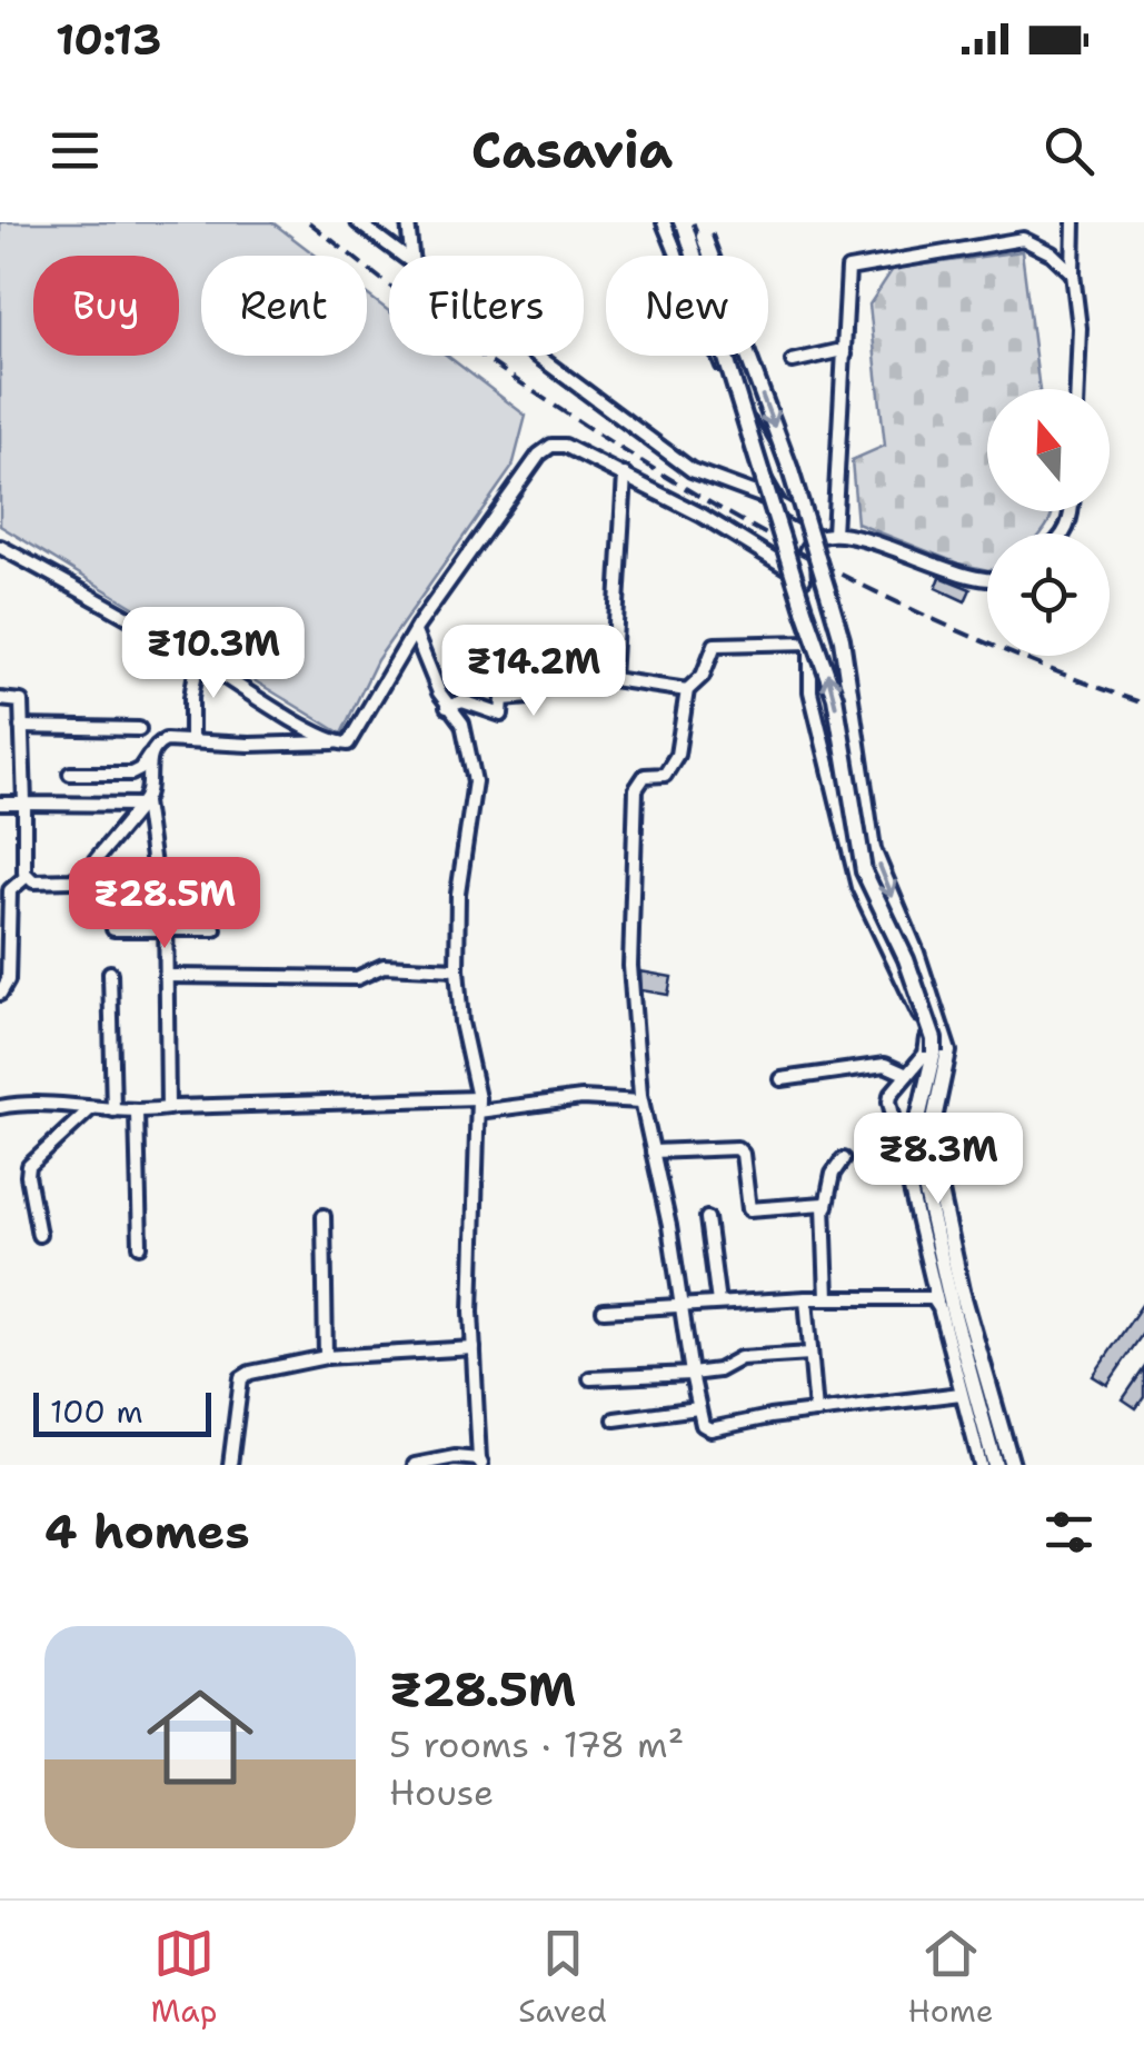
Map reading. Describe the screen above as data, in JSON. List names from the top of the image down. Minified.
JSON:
{"scale_bar":"100 m","north":"top","page":{"status":"10:13","header":"Casavia","chip":["Buy","Rent","Filters","New"],"price":["₹10.3M","₹14.2M","₹28.5M","₹8.3M"],"scale":"100 m","heading":"4 homes","list":[{"name":"₹28.5M","note":"5 rooms · 178 m² · House"}],"tabs":["Map","Saved","Home"]}}
